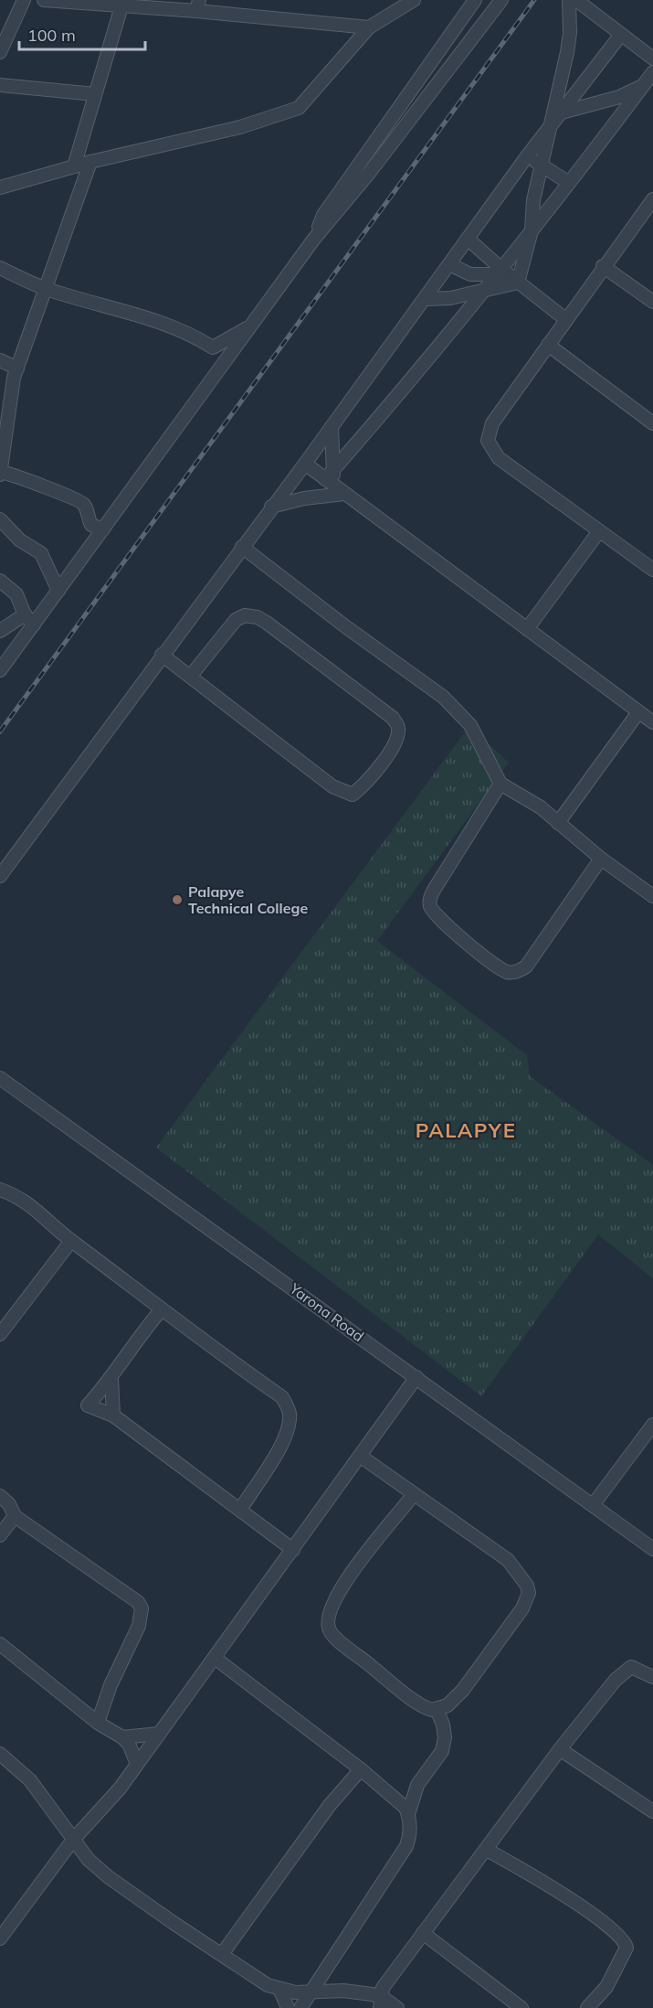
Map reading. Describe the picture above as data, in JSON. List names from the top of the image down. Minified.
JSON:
{"streets":{"street":["Yarona Road"]},"districts":["PALAPYE"],"places":["Palapye Technical College"],"scale_bar":"100 m"}
